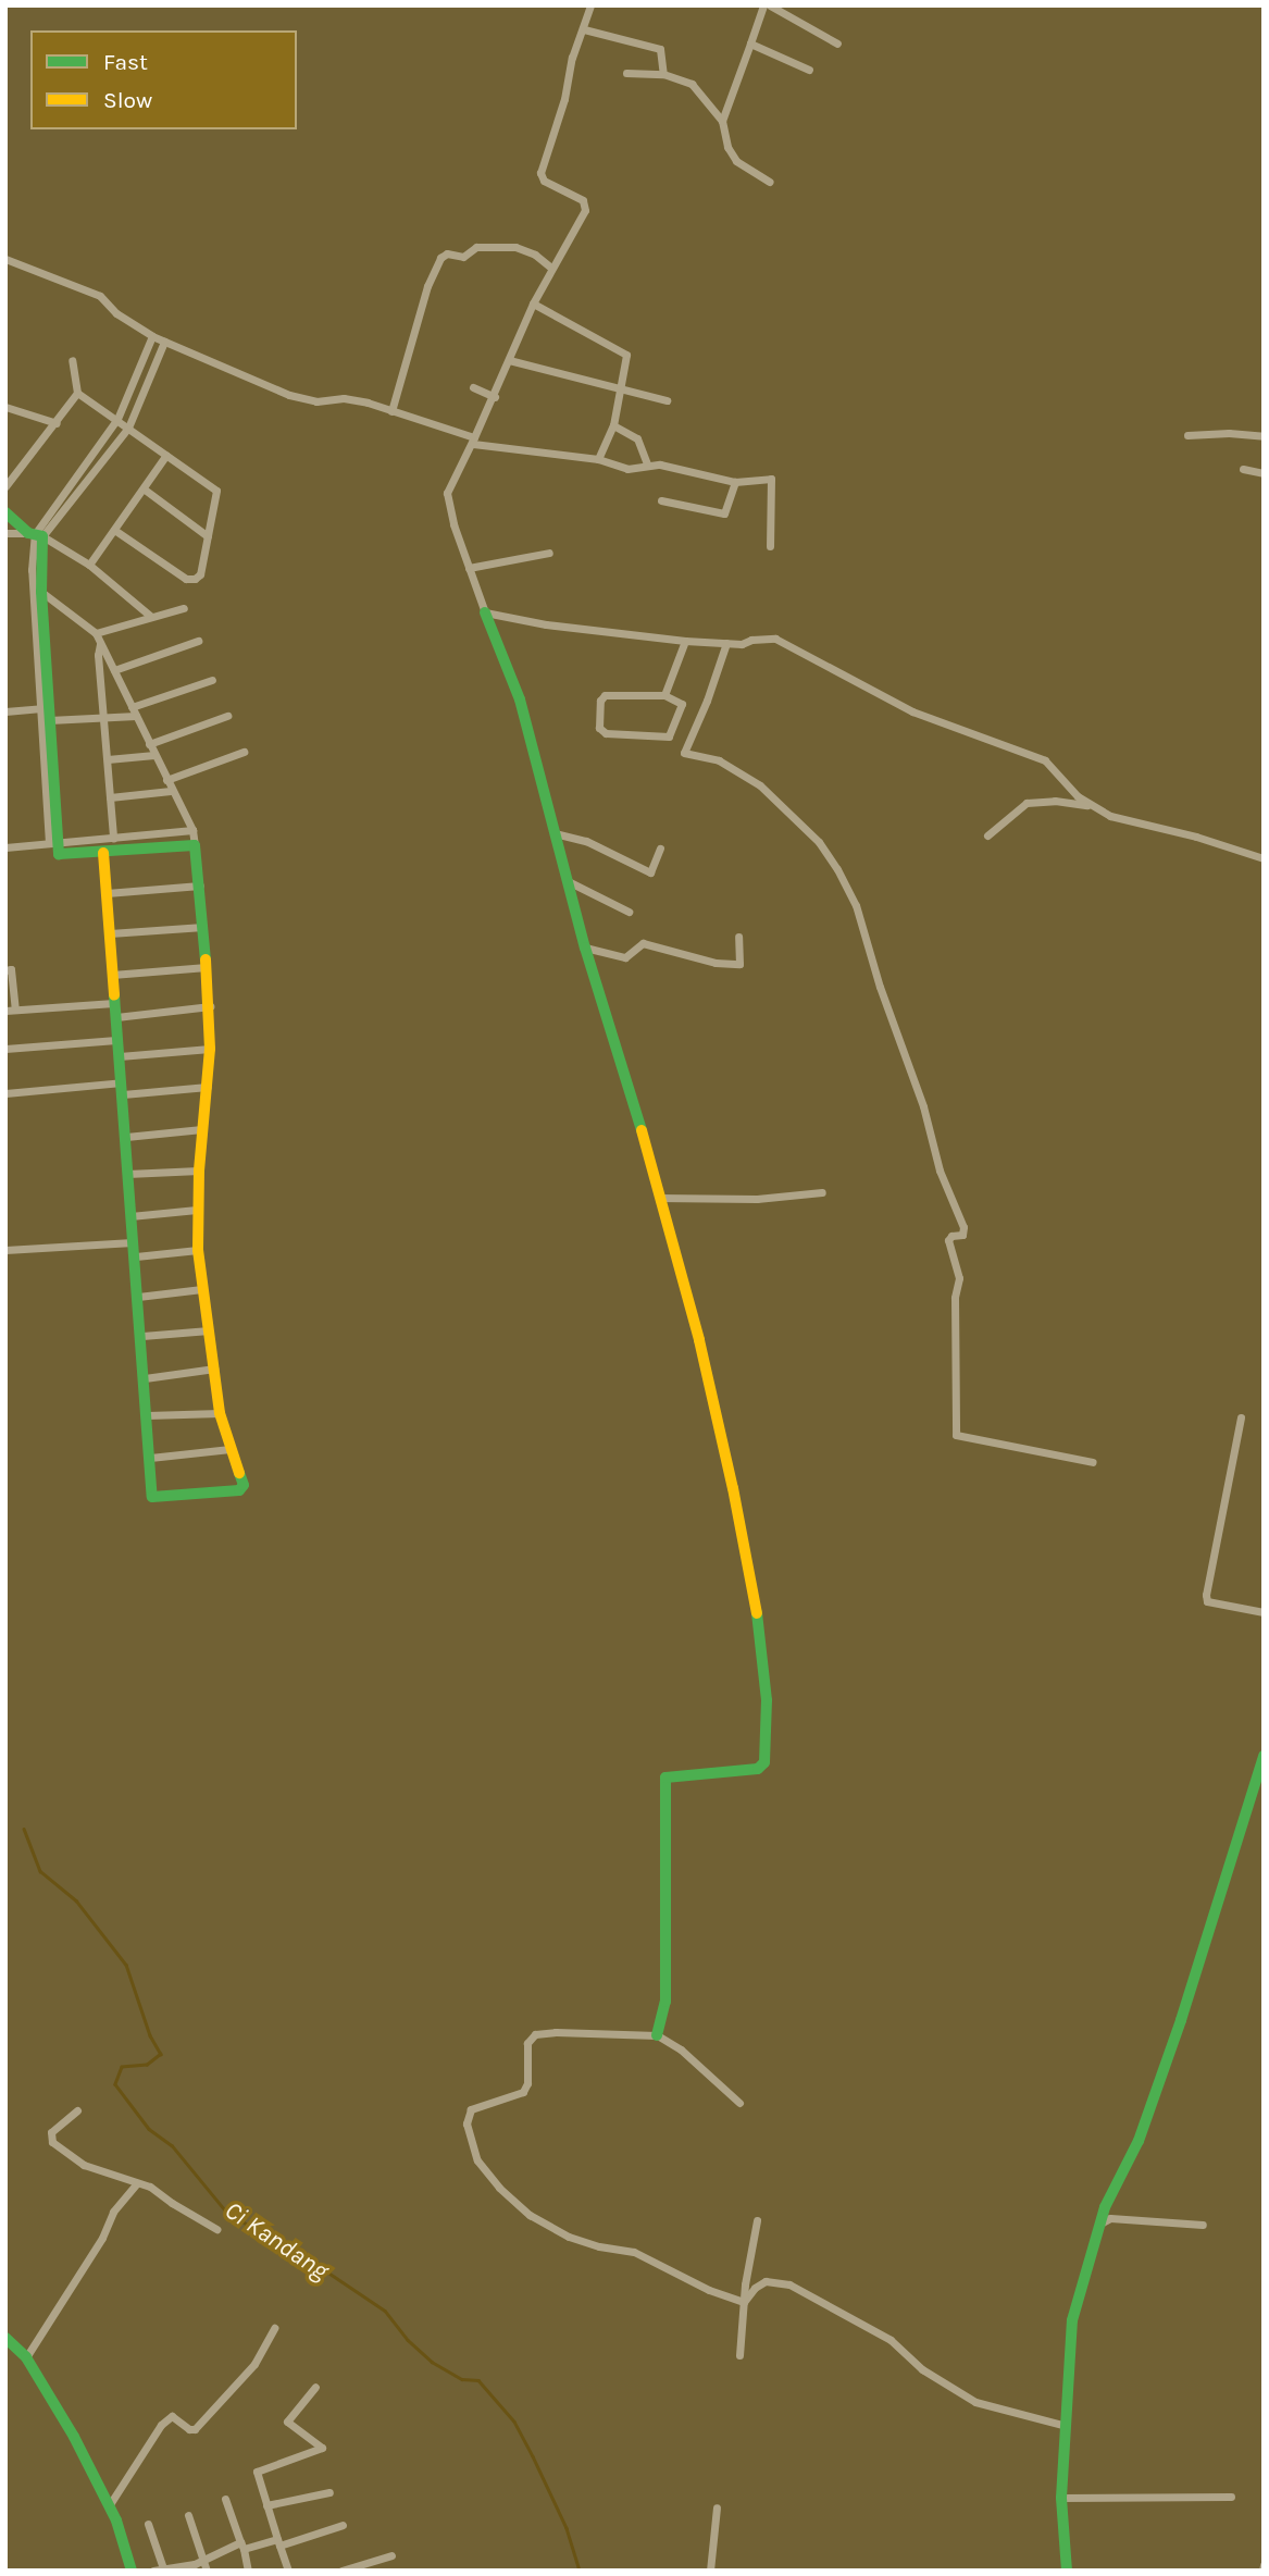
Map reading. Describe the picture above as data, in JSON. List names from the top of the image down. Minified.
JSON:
{"water":["Ci Kandang"],"legend":["Fast","Slow"]}
